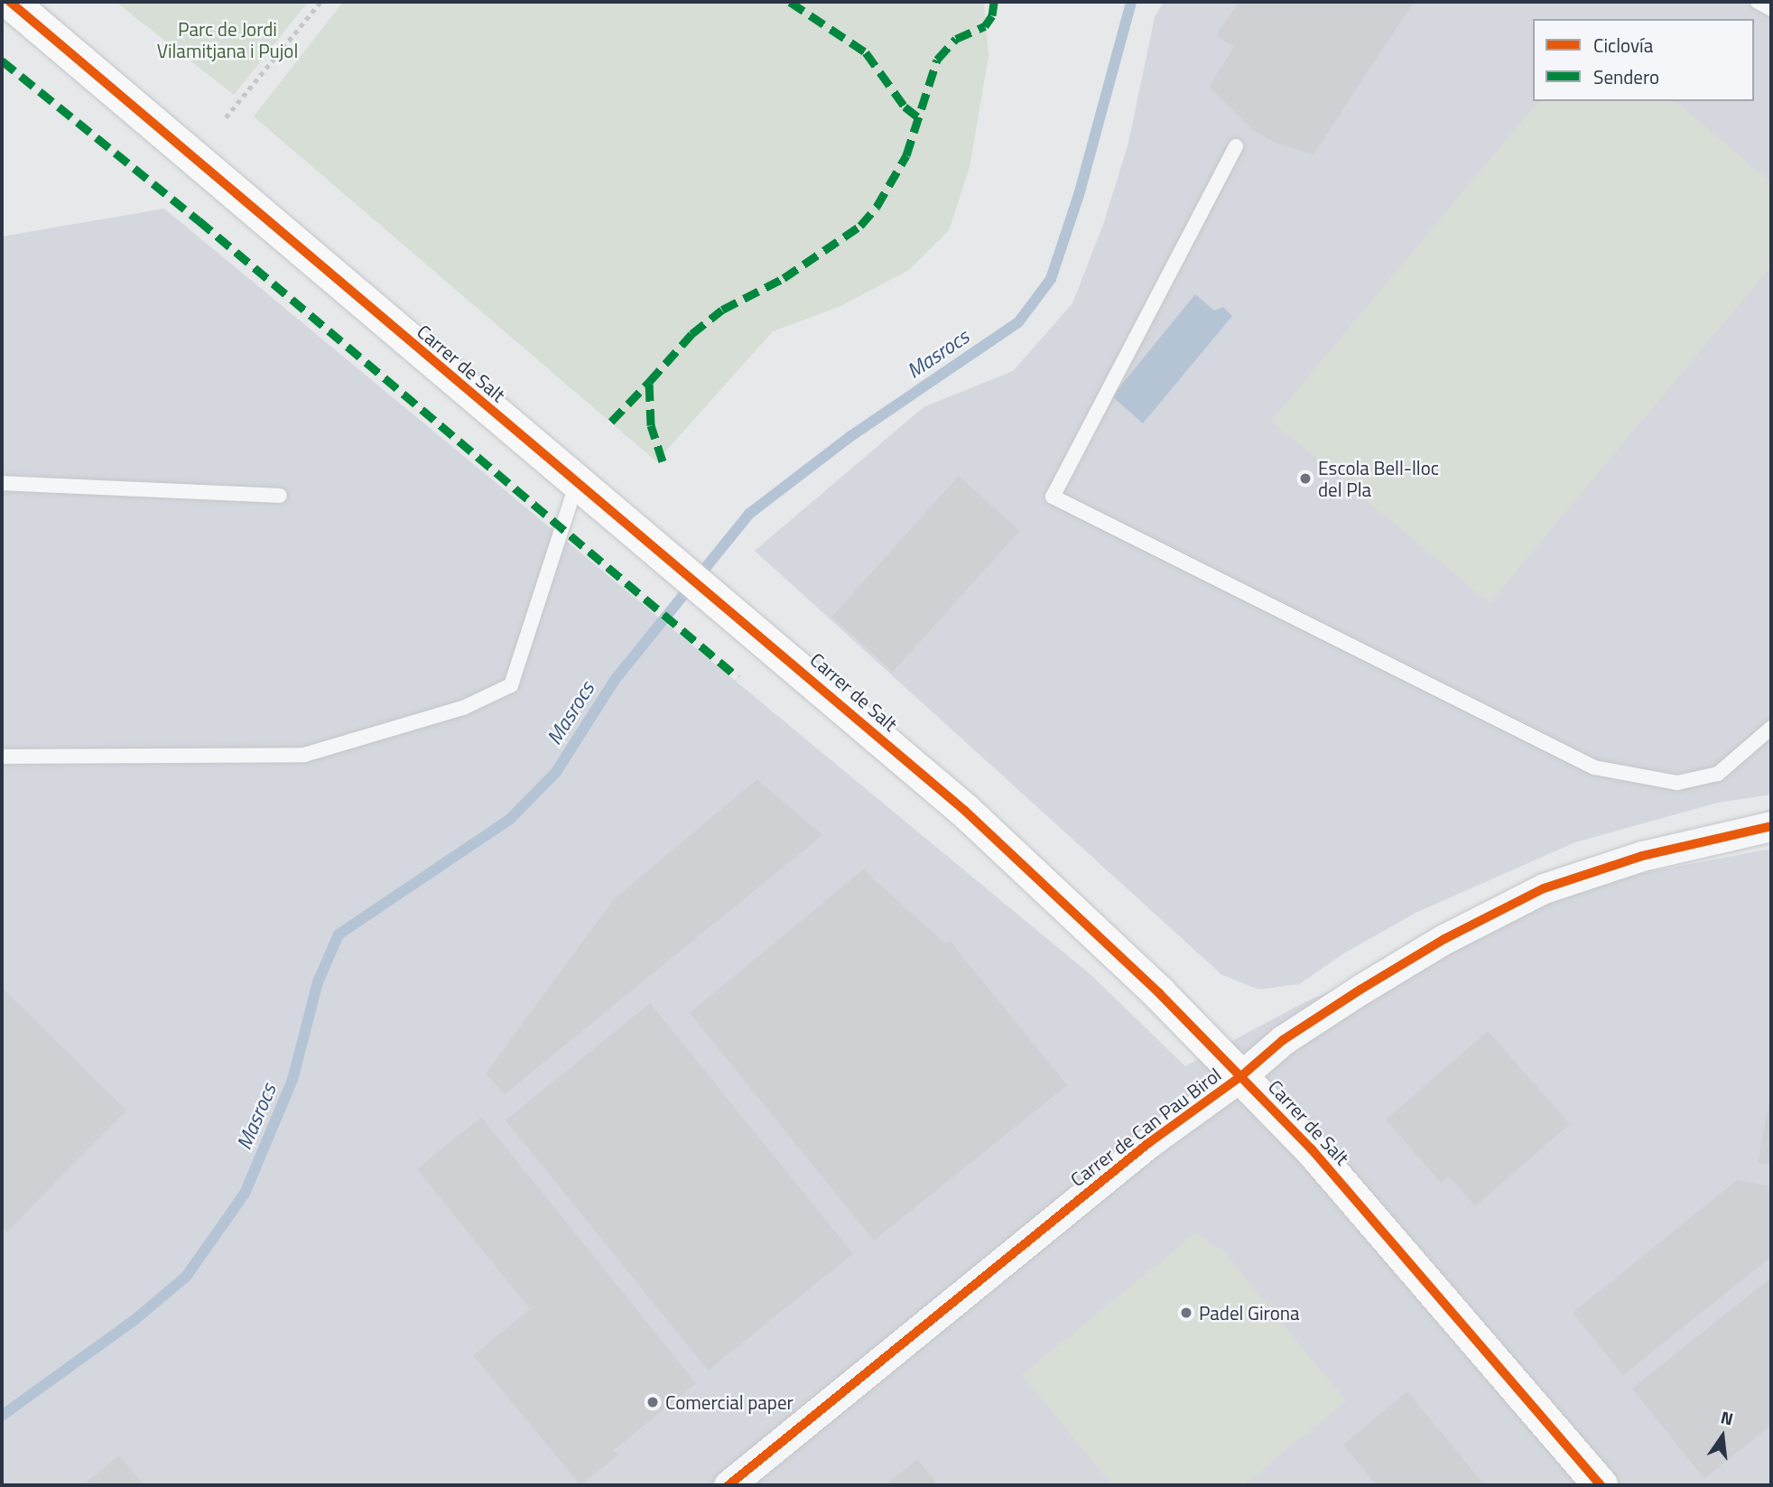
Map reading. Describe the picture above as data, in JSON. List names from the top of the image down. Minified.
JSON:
{"streets":{"street":["Carrer de Salt","Carrer de Can Pau Birol"]},"crossings":[["Carrer de Salt","Carrer de Can Pau Birol"]],"water":["Masrocs"],"parks":["Parc de Jordi Vilamitjana i Pujol"],"places":["Escola Bell-lloc del Pla","Padel Girona","Comercial paper"],"legend":["Ciclovía","Sendero"],"north":"top"}
